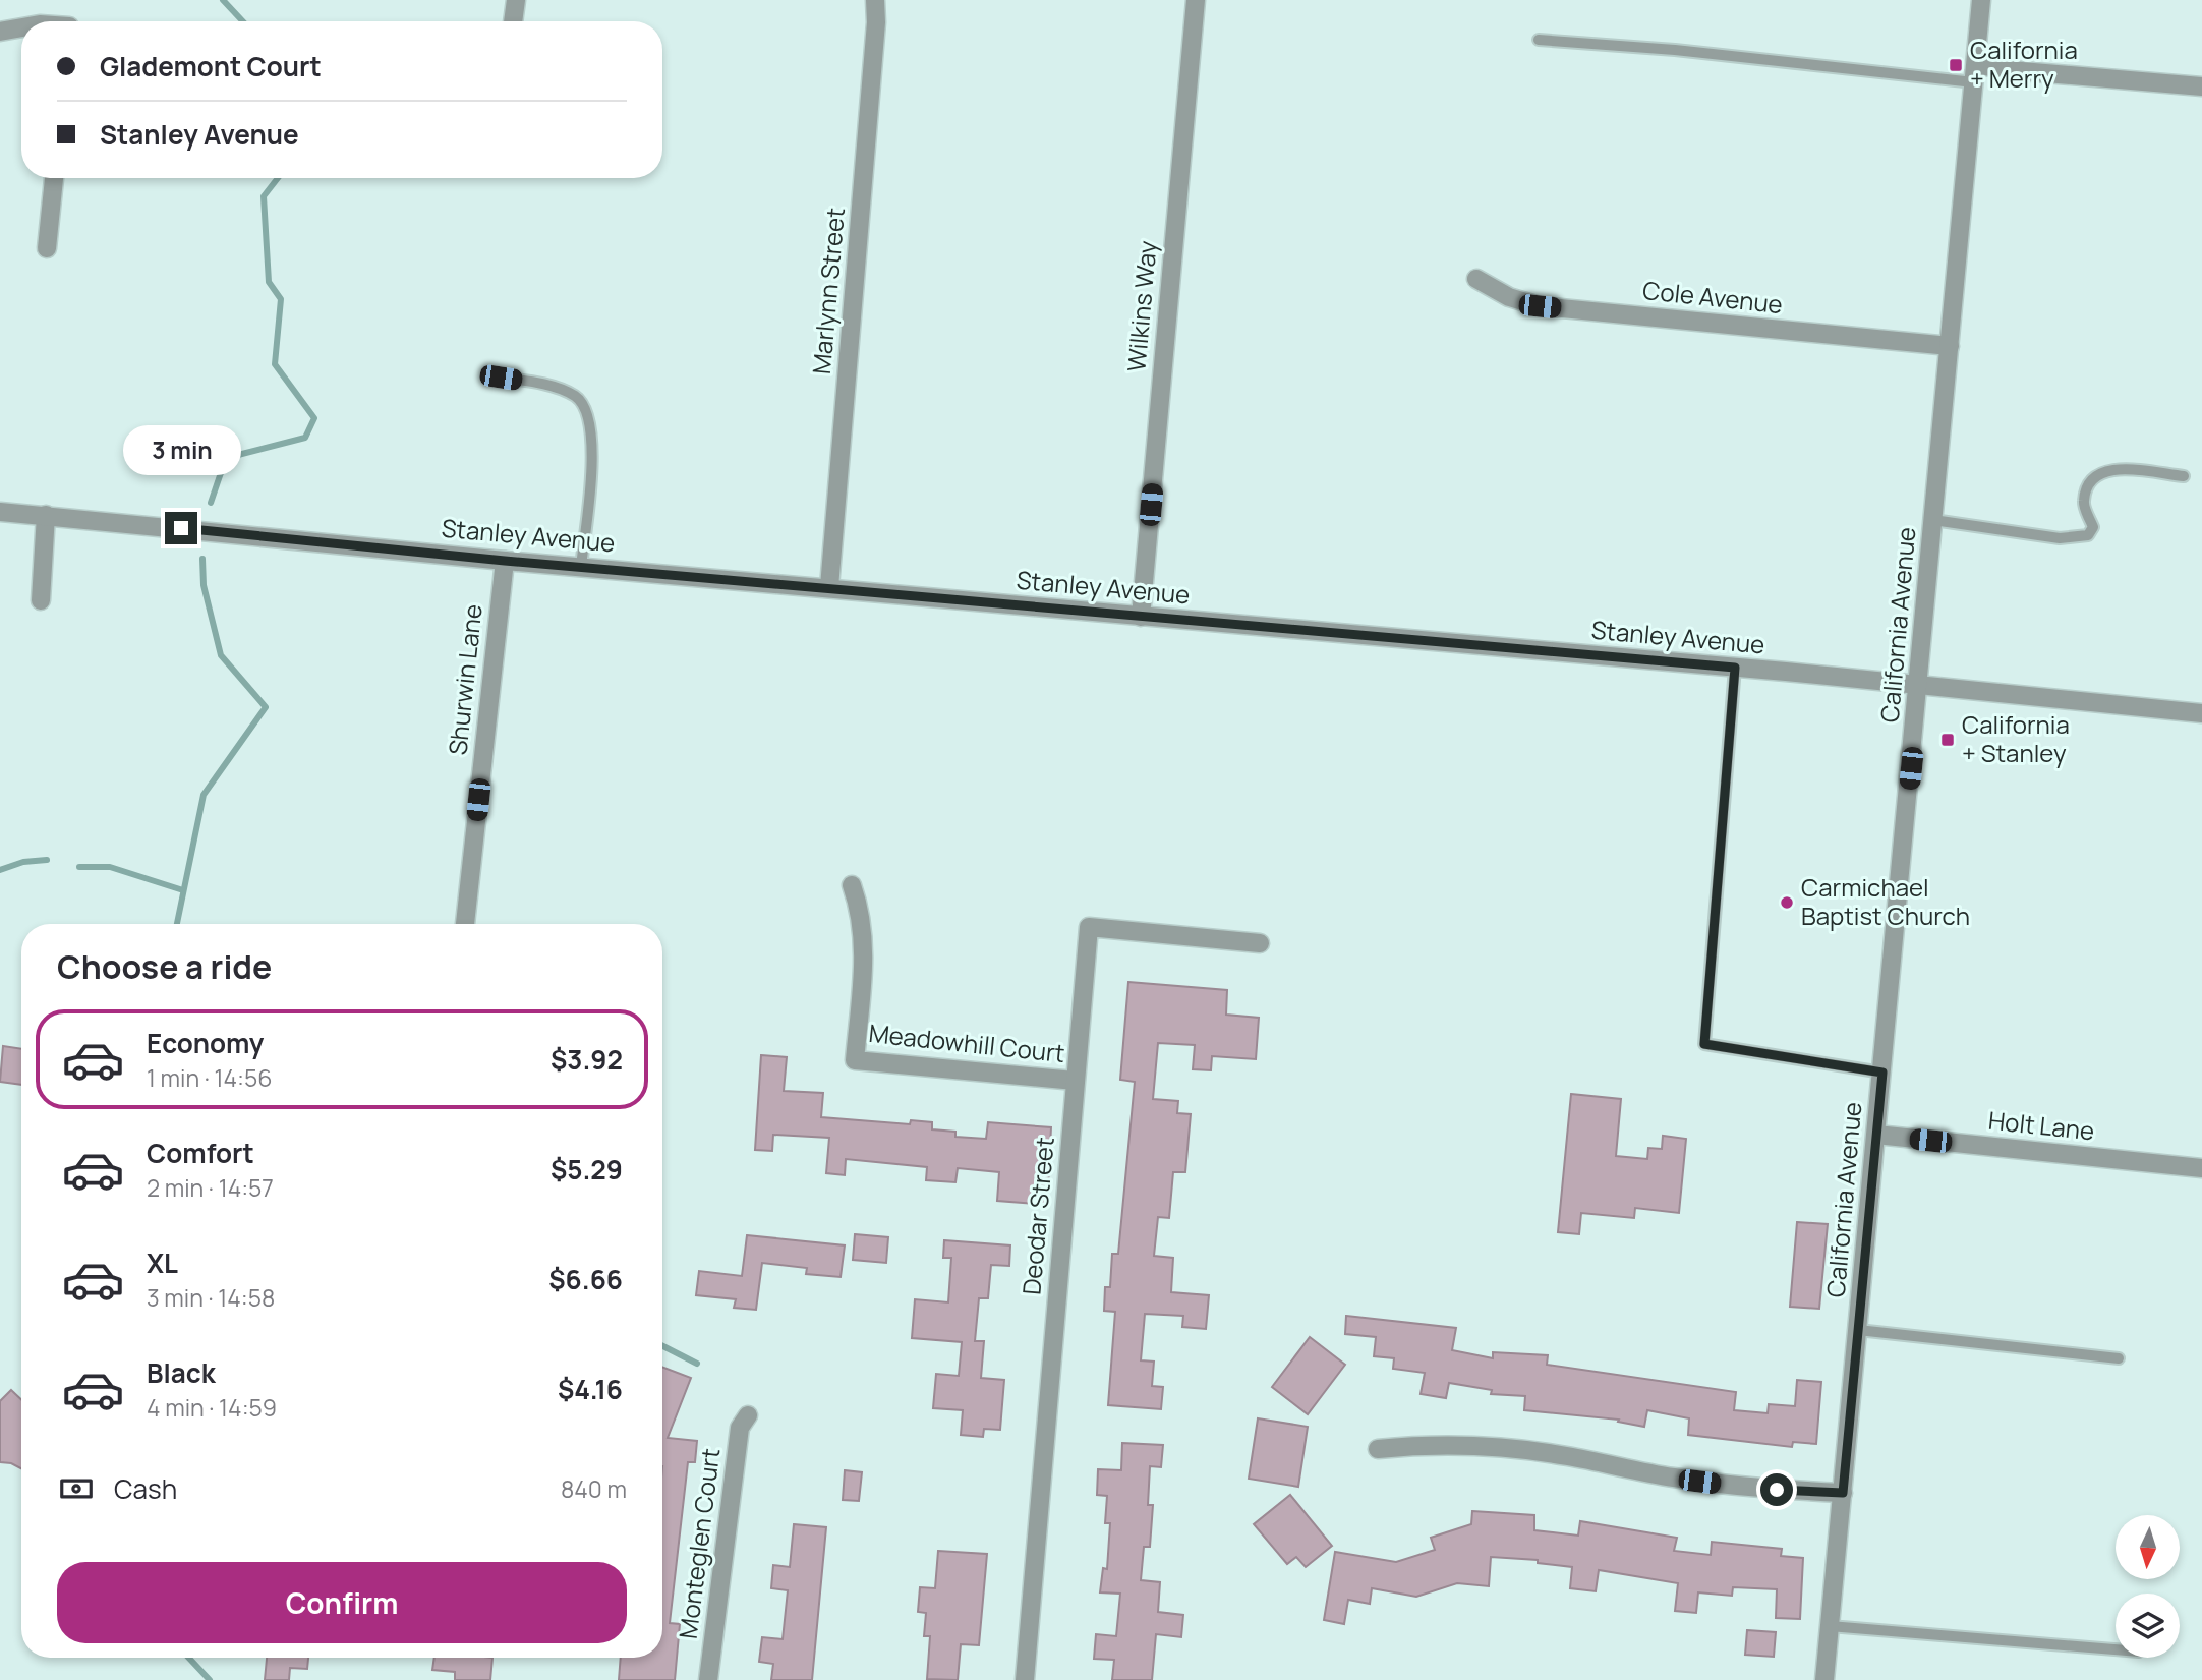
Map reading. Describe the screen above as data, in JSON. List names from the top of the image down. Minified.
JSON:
{"streets":{"street":["Marlynn Street","Cole Avenue","Wilkins Way","Stanley Avenue","California Avenue","Shurwin Lane","Meadowhill Court","Holt Lane","Deodar Street","Monteglen Court"]},"crossings":[["Marlynn Street","Stanley Avenue"],["Cole Avenue","California Avenue"],["Wilkins Way","Stanley Avenue"],["Stanley Avenue","California Avenue"],["Stanley Avenue","Shurwin Lane"],["California Avenue","Holt Lane"],["Meadowhill Court","Deodar Street"]],"places":{"transit":["California + Merry","California + Stanley"],"other":["Carmichael Baptist Church"]},"north":"bottom","page":{"banner":["Glademont Court","Stanley Avenue"],"bubble":"3 min","heading":"Choose a ride","list":[{"name":"Economy","note":"1 min · 14:56","value":"$3.92"},{"name":"Comfort","note":"2 min · 14:57","value":"$5.29"},{"name":"XL","note":"3 min · 14:58","value":"$6.66"},{"name":"Black","note":"4 min · 14:59","value":"$4.16"}],"pay":["Cash","840 m"],"buttons":"Confirm"}}
